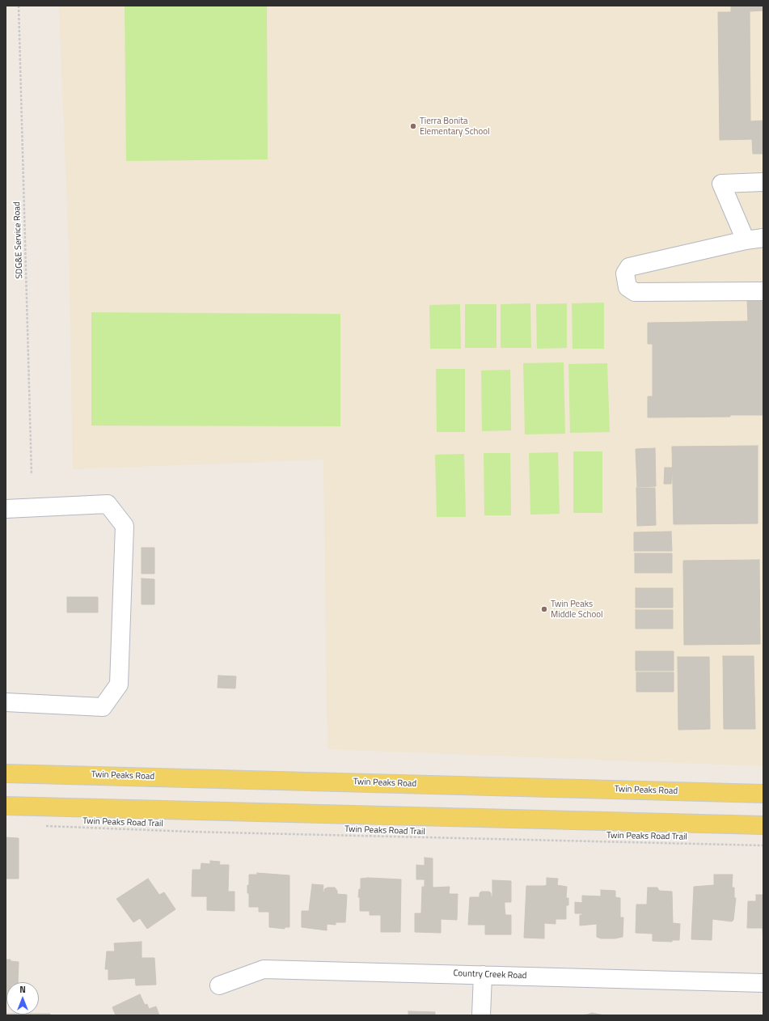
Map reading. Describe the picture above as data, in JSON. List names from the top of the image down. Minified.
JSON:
{"streets":{"main road":["Twin Peaks Road"],"street":["Country Creek Road"],"path":["SDG&E Service Road","Twin Peaks Road Trail"]},"places":["Tierra Bonita Elementary School","Twin Peaks Middle School"],"north":"top"}
